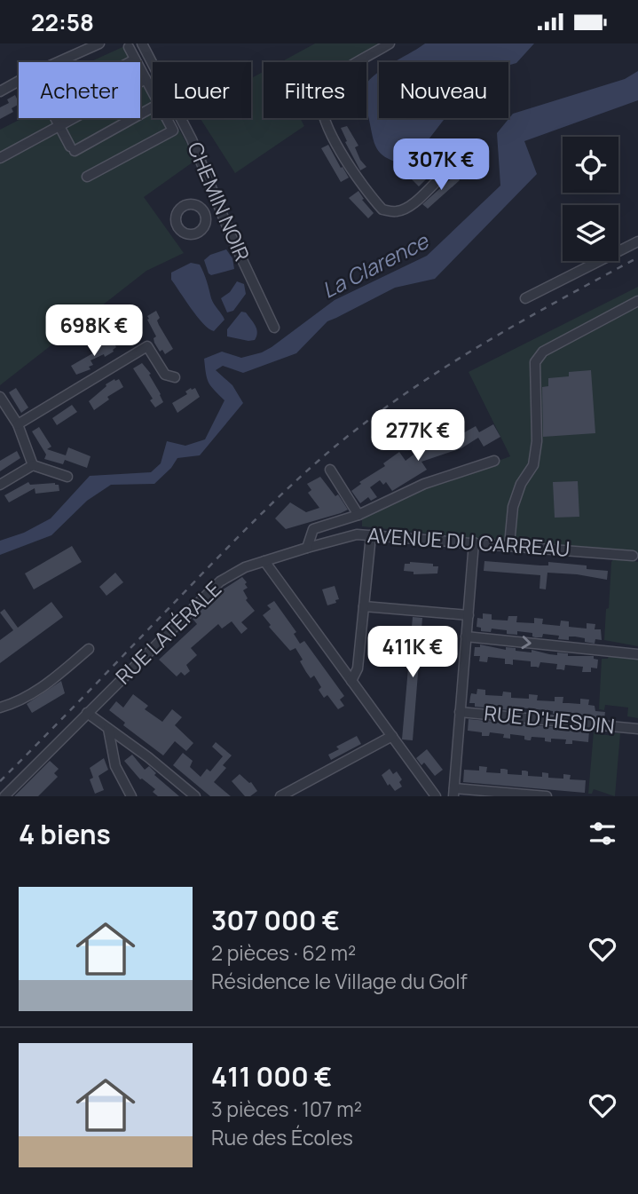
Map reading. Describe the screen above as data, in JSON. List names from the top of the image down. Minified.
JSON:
{"streets":{"street":["CHEMIN NOIR","AVENUE DU CARREAU","RUE LATÉRALE","RUE D'HESDIN"]},"crossings":[["AVENUE DU CARREAU","RUE LATÉRALE"]],"water":["La Clarence"],"page":{"status":"22:58","chip":["Acheter","Louer","Filtres","Nouveau"],"price":["307K €","698K €","277K €","411K €"],"heading":"4 biens","list":[{"name":"307 000 €","note":"2 pièces · 62 m² · Résidence le Village du Golf"},{"name":"411 000 €","note":"3 pièces · 107 m² · Rue des Écoles"}]}}
